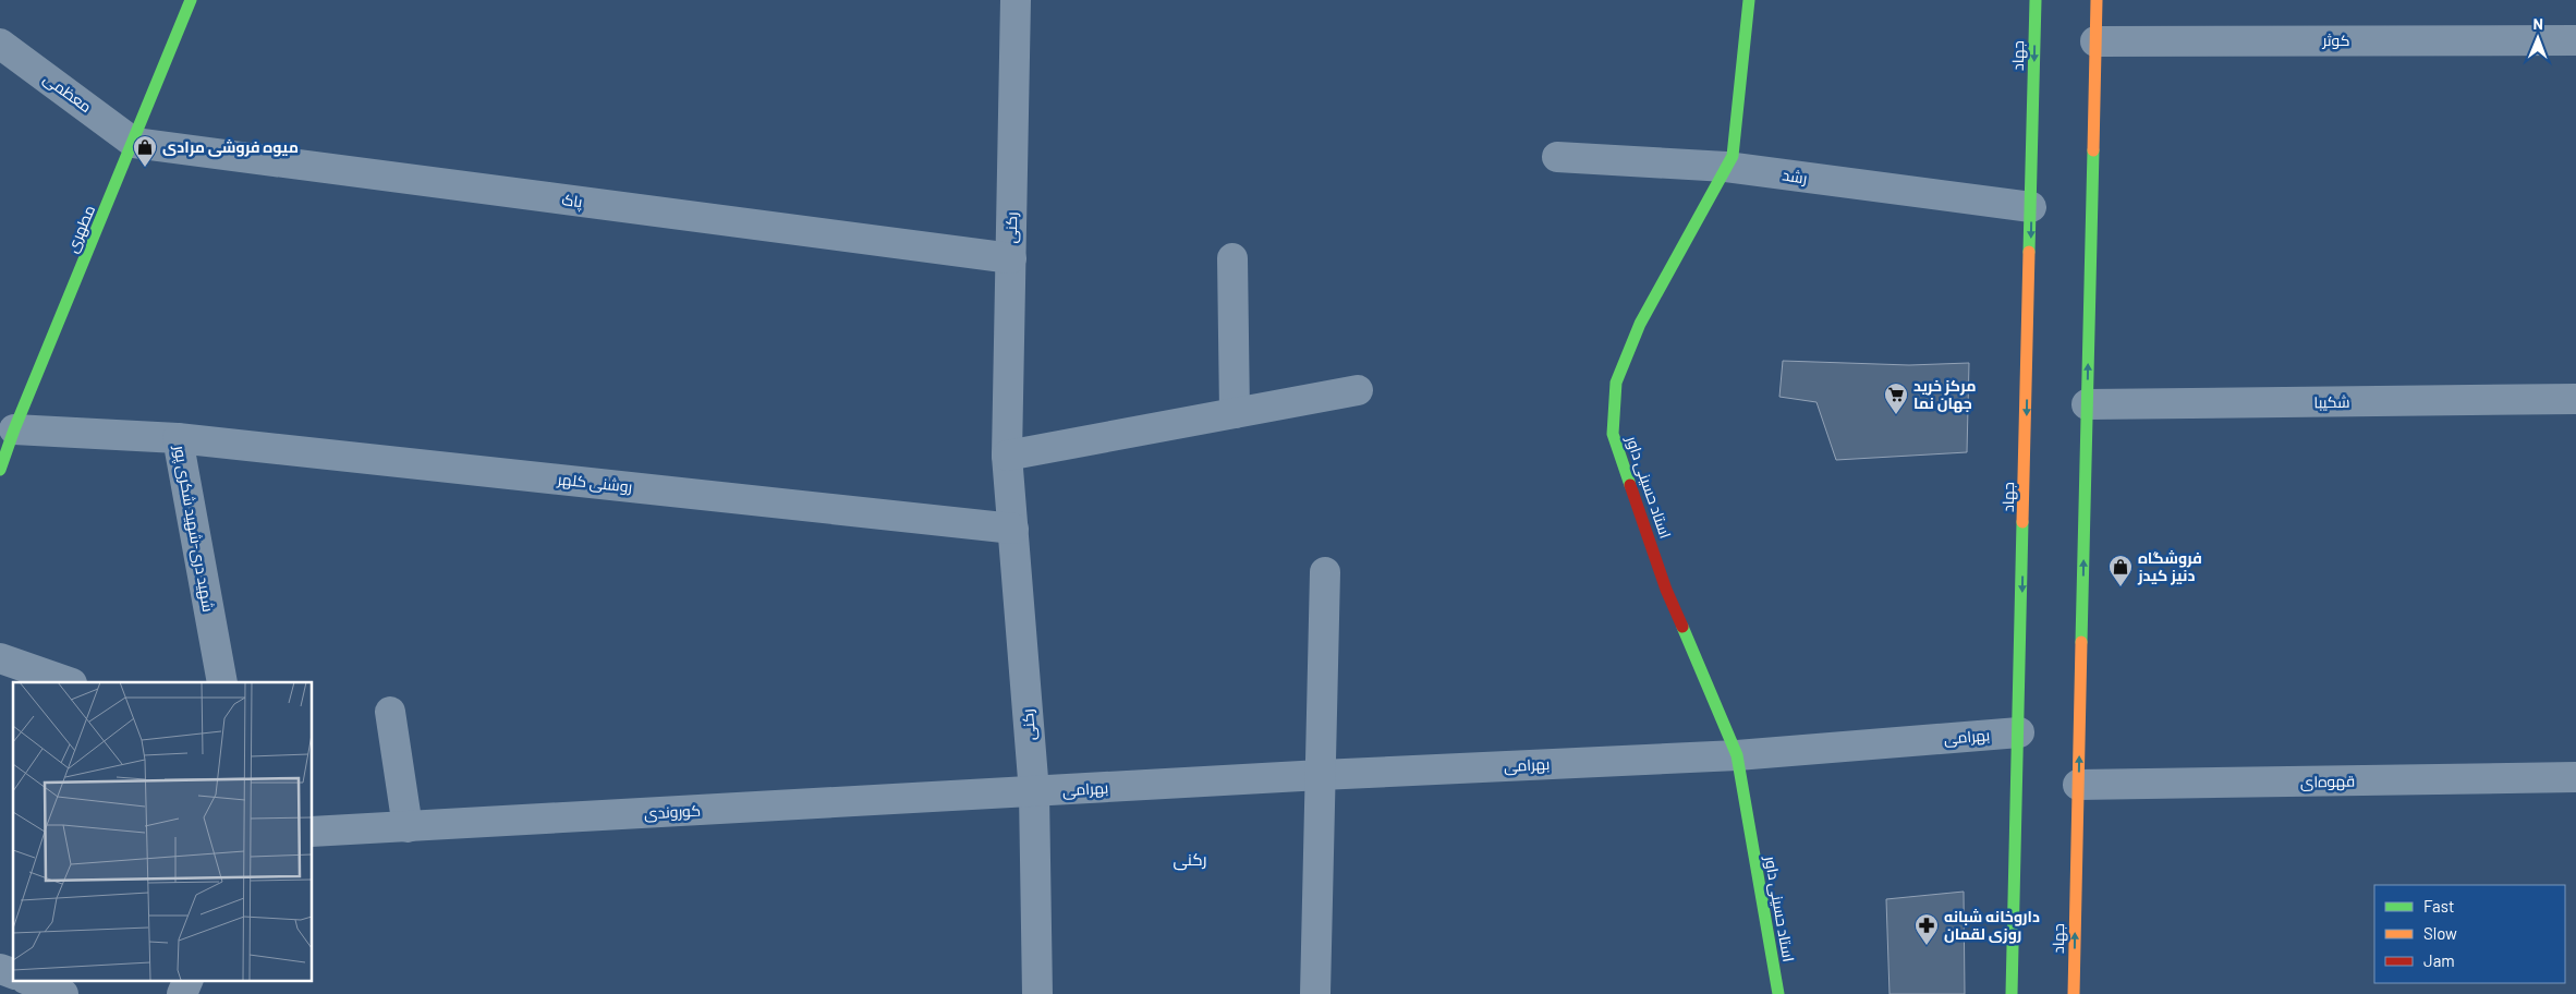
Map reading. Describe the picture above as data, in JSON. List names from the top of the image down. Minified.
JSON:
{"streets":{"main road":["جهاد","مطهری","استاد حسینی داور"],"street":["کوثر","معظمی","رشد","پاک","رکنی","شکیبا","روشنی کلهر","شهید دری-شهید شکری پور","بهرامی","قهوه‌ای","کوروندی"]},"crossings":[["کوثر","جهاد"],["جهاد","رشد"],["جهاد","شکیبا"],["جهاد","بهرامی"],["جهاد","قهوه‌ای"],["معظمی","پاک"],["معظمی","مطهری"],["رشد","استاد حسینی داور"],["پاک","رکنی"],["پاک","مطهری"],["رکنی","روشنی کلهر"],["رکنی","بهرامی"],["رکنی","کوروندی"],["مطهری","شهید دری-شهید شکری پور"],["روشنی کلهر","شهید دری-شهید شکری پور"],["استاد حسینی داور","بهرامی"],["بهرامی","کوروندی"]],"districts":["رکنی"],"places":{"shop":["میوه فروشی مرادی","فروشگاه دنیز کیدز"],"supermarket":["مرکز خرید جهان نما"],"pharmacy":["داروخانه شبانه روزی لقمان"]},"legend":["Fast","Slow","Jam"],"north":"top"}
